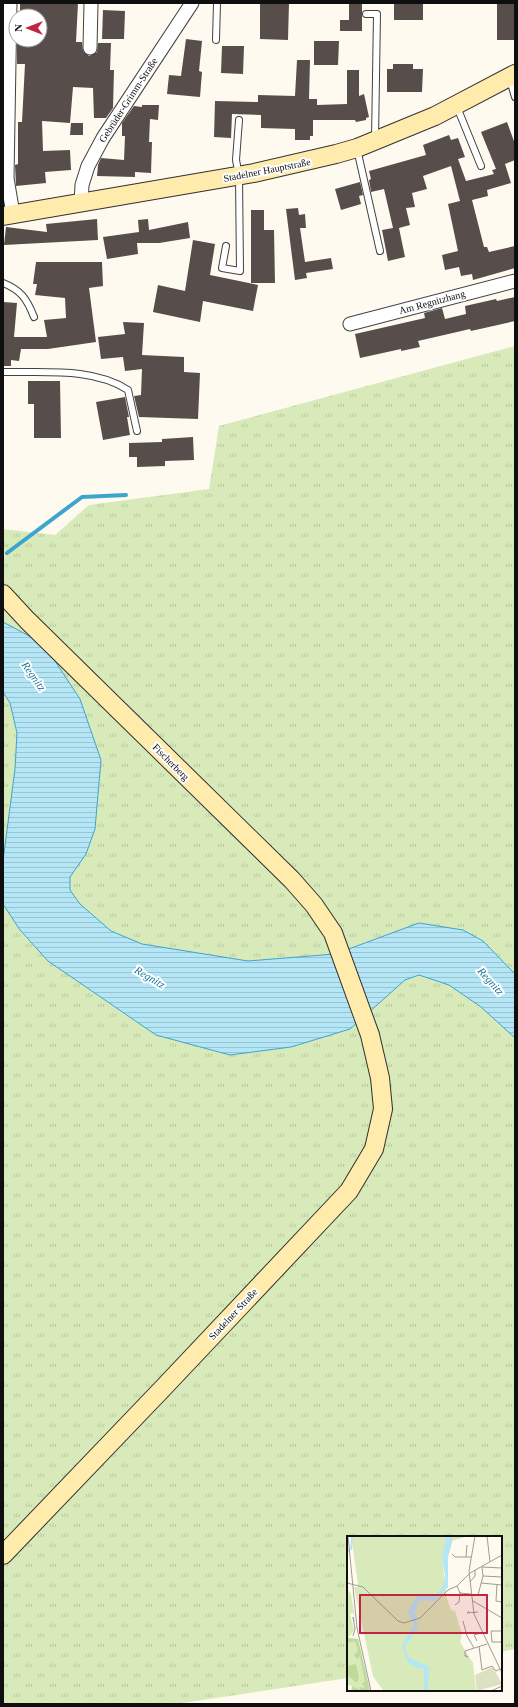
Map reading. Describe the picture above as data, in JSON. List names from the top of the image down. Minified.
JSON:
{"streets":{"main road":["Stadelner Hauptstraße","Fischerberg","Stadelner Straße"],"street":["Gebrüder-Grimm-Straße","Am Regnitzhang"]},"crossings":[["Gebrüder-Grimm-Straße","Stadelner Hauptstraße"],["Fischerberg","Stadelner Straße"]],"water":["Regnitz"],"north":"left"}
